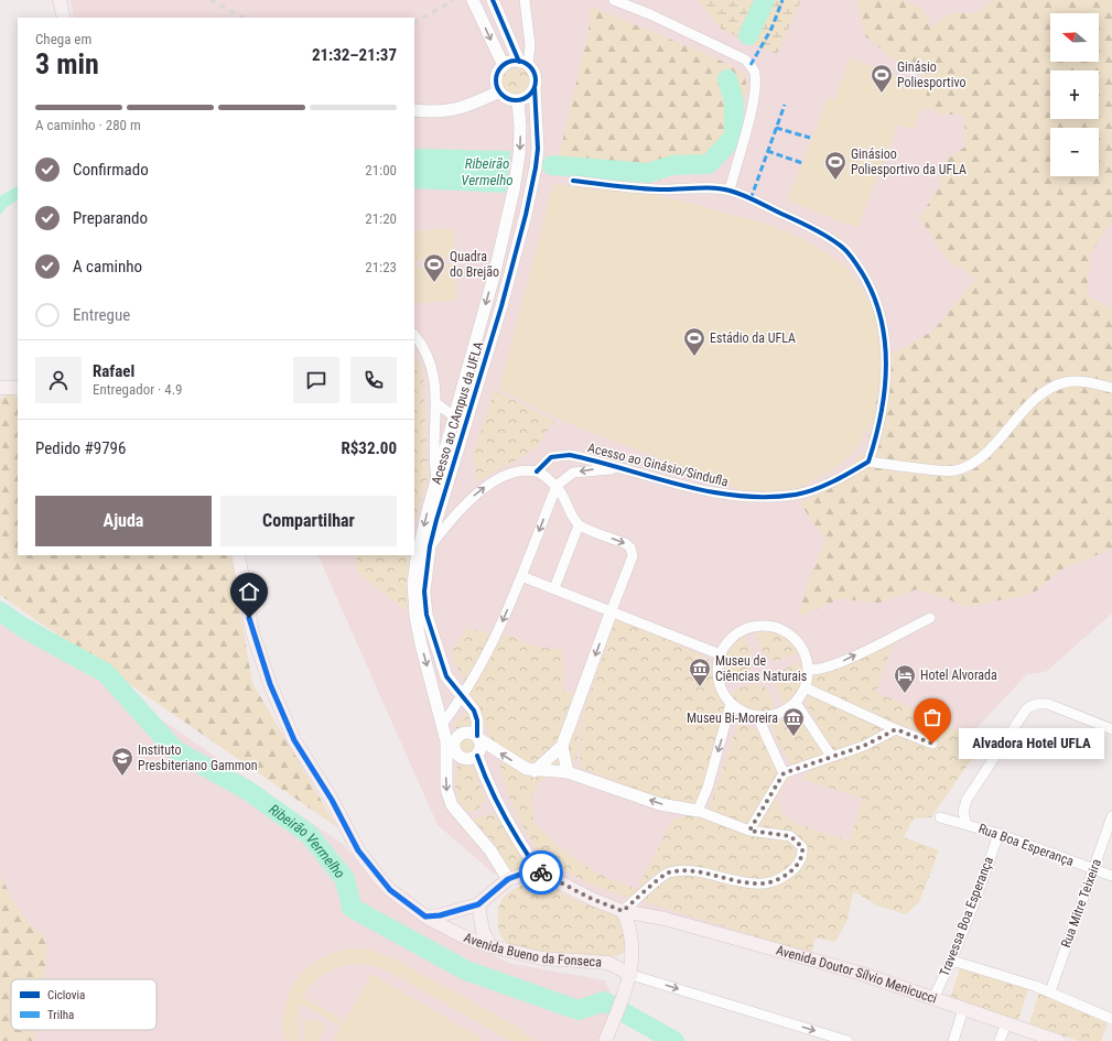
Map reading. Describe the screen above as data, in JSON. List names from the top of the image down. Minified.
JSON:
{"streets":{"main road":["Avenida Bueno da Fonseca","Avenida Doutor Sílvio Menicucci"],"street":["Acesso ao CAmpus da UFLA","Acesso ao Ginásio/Sindufla","Rua Boa Esperança","Rua Mitre Teixeira","Travessa Boa Esperança"]},"crossings":[["Acesso ao CAmpus da UFLA","Avenida Bueno da Fonseca"],["Rua Boa Esperança","Rua Mitre Teixeira"],["Rua Boa Esperança","Travessa Boa Esperança"],["Travessa Boa Esperança","Avenida Doutor Sílvio Menicucci"],["Avenida Bueno da Fonseca","Avenida Doutor Sílvio Menicucci"]],"water":["Ribeirão Vermelho"],"places":{"sports":["Ginásio Poliesportivo","Ginásioo Poliesportivo da UFLA","Quadra do Brejão","Estádio da UFLA"],"museum":["Museu de Ciências Naturais","Museu Bi-Moreira"],"hotel":["Hotel Alvorada"],"other":["Alvadora Hotel UFLA"],"school or university":["Instituto Presbiteriano Gammon"]},"legend":["Ciclovia","Trilha"],"north":"left","page":{"map_buttons":["+","−"],"heading":["3 min","Chega em","21:32–21:37"],"panel":["Rafael","Entregador · 4.9","Pedido #9796","R$32.00"],"bar":"A caminho · 280 m","list":[["Confirmado","21:00"],["Preparando","21:20"],["A caminho","21:23"],"Entregue"],"buttons":["Ajuda","Compartilhar"],"bubble":"Alvadora Hotel UFLA"}}
